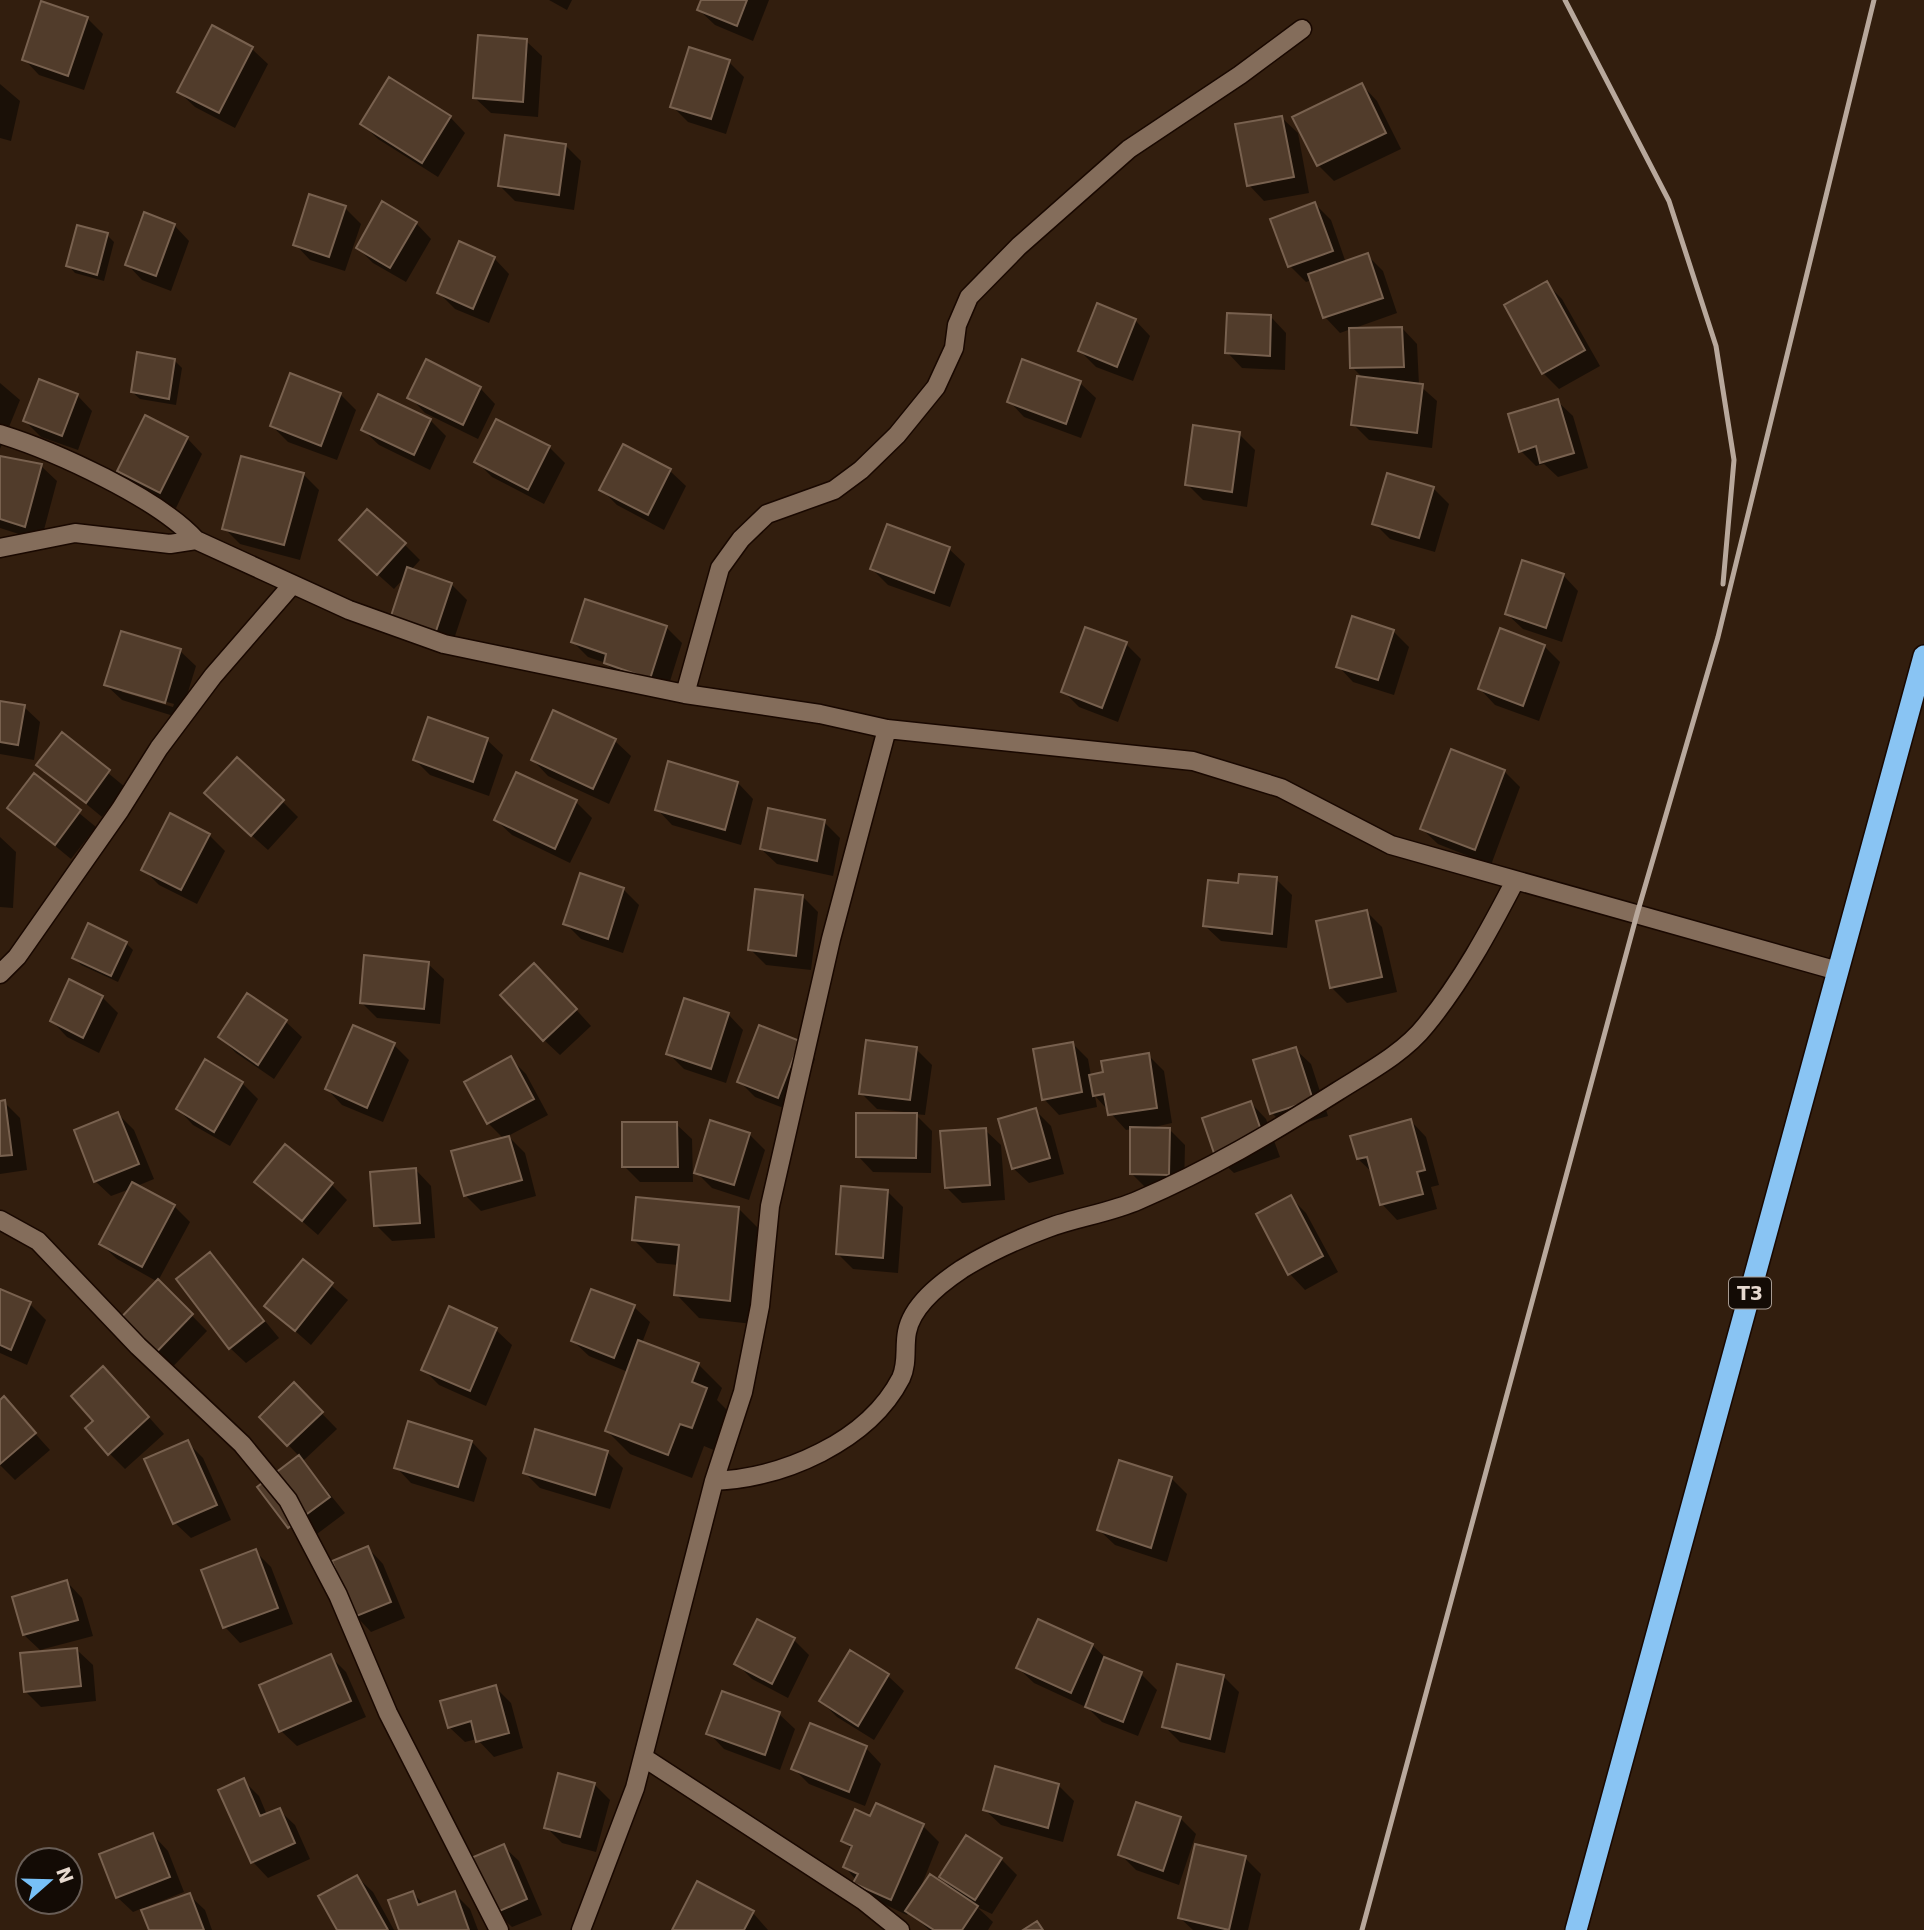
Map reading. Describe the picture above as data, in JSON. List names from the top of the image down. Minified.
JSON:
{"streets":{"highway":["T3"]},"north":"right"}
